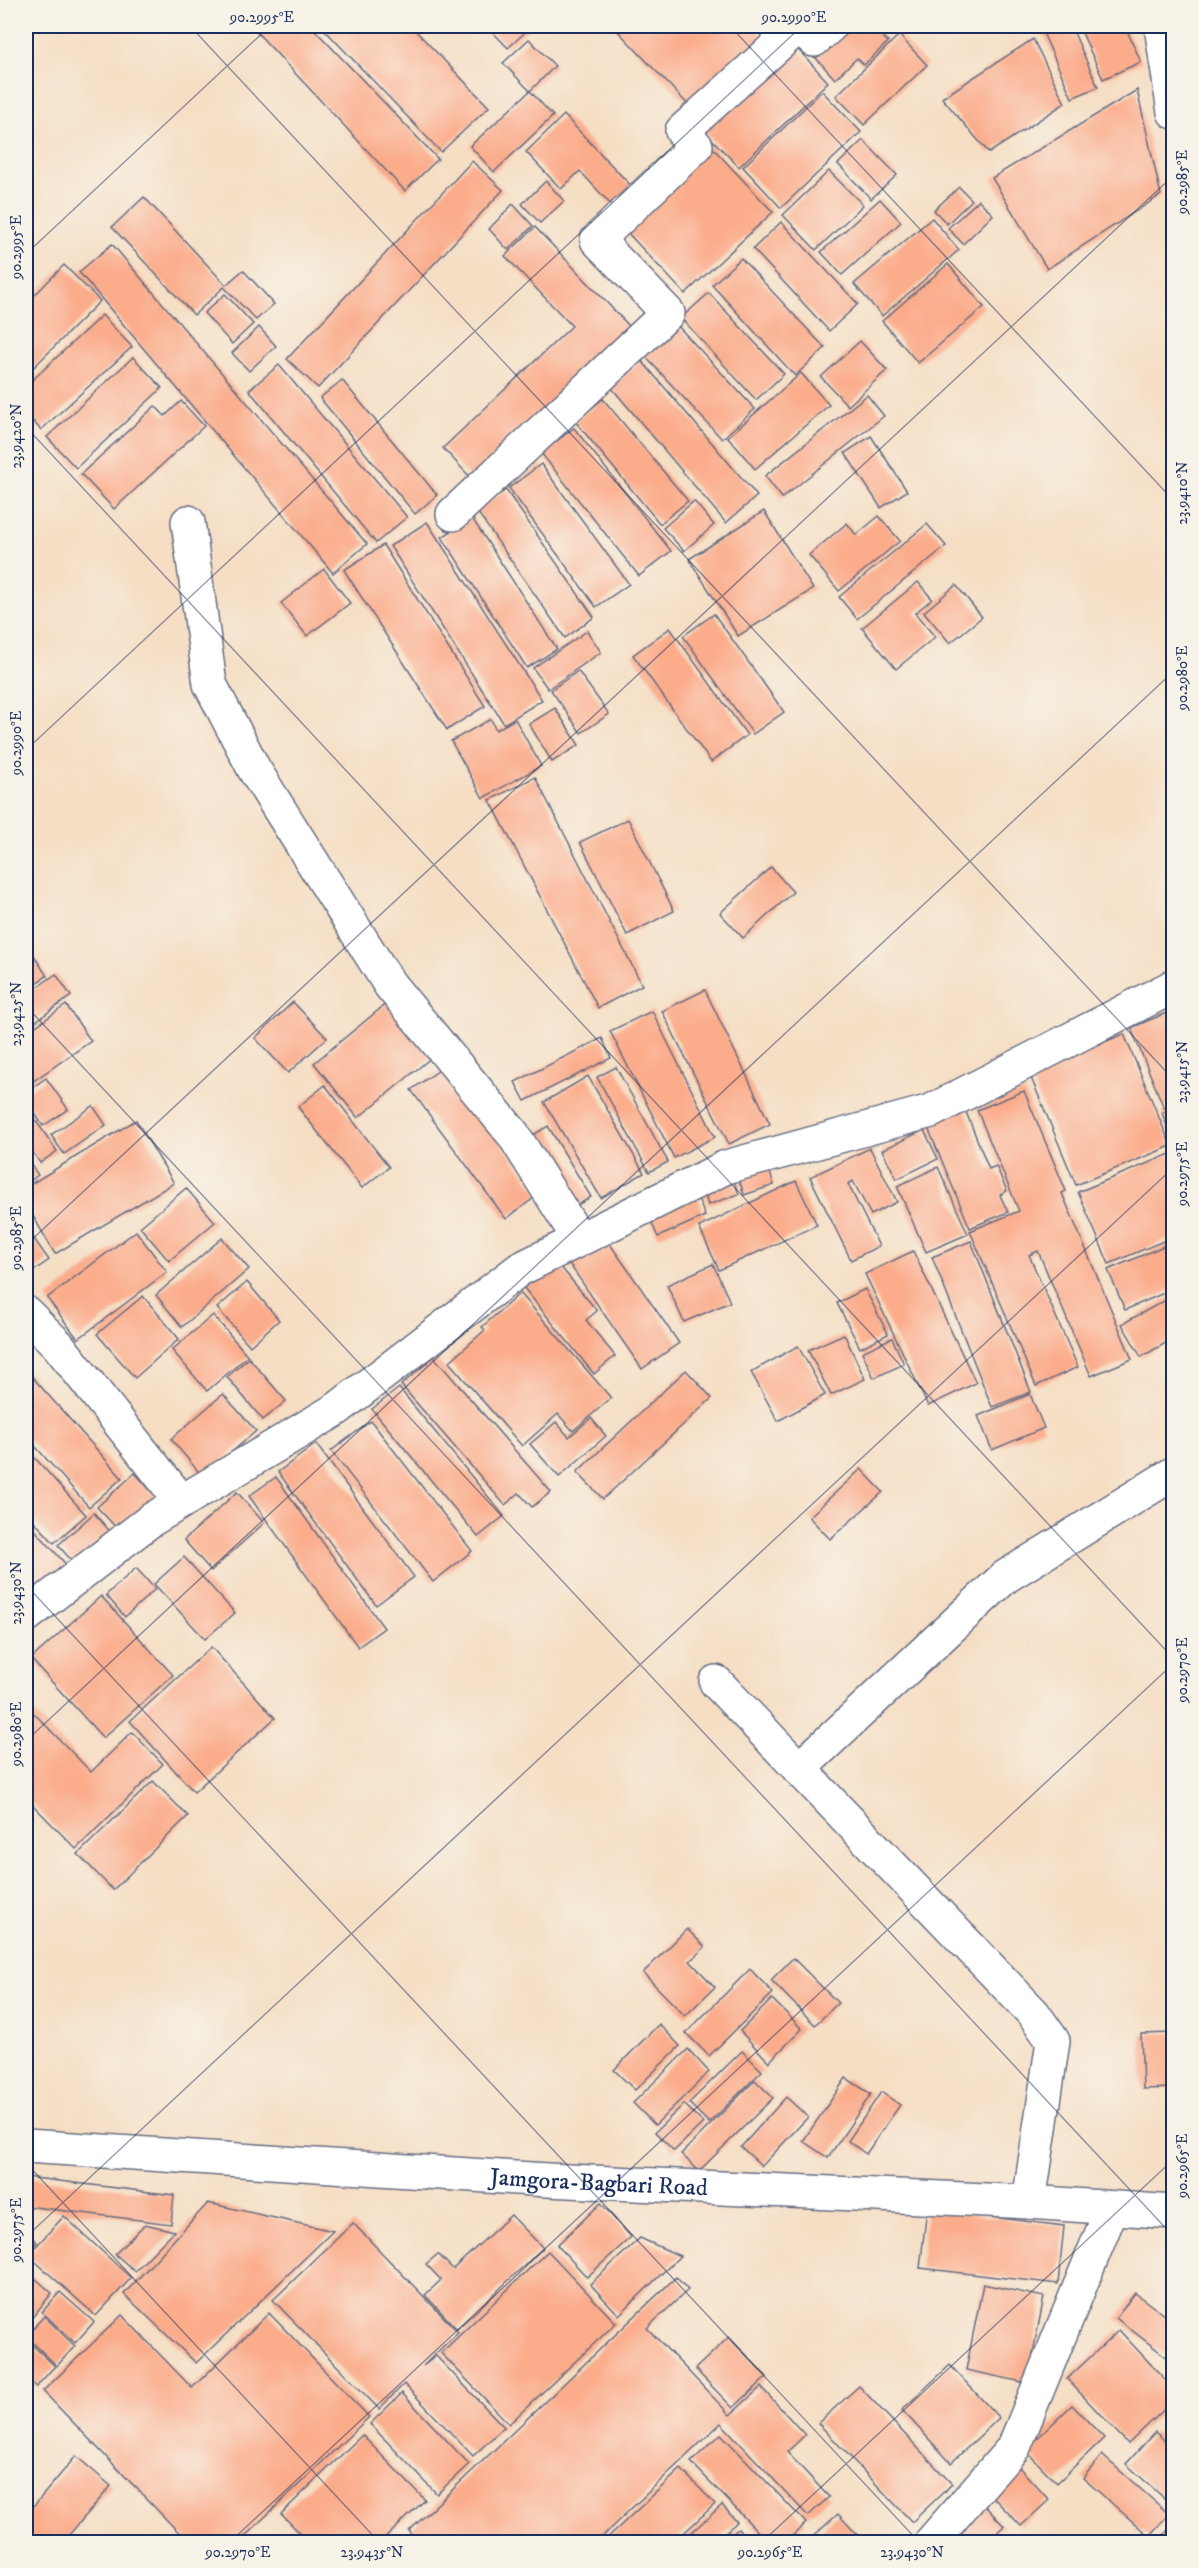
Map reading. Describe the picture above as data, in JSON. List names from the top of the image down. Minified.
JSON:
{"streets":{"street":["Jamgora-Bagbari Road"]},"coordinates":["90.2995°E","90.2990°E","90.2985°E","23.9420°N","23.9410°N","90.2980°E","23.9425°N","23.9415°N","90.2975°E","23.9430°N","90.2970°E","90.2965°E","23.9435°N"]}
